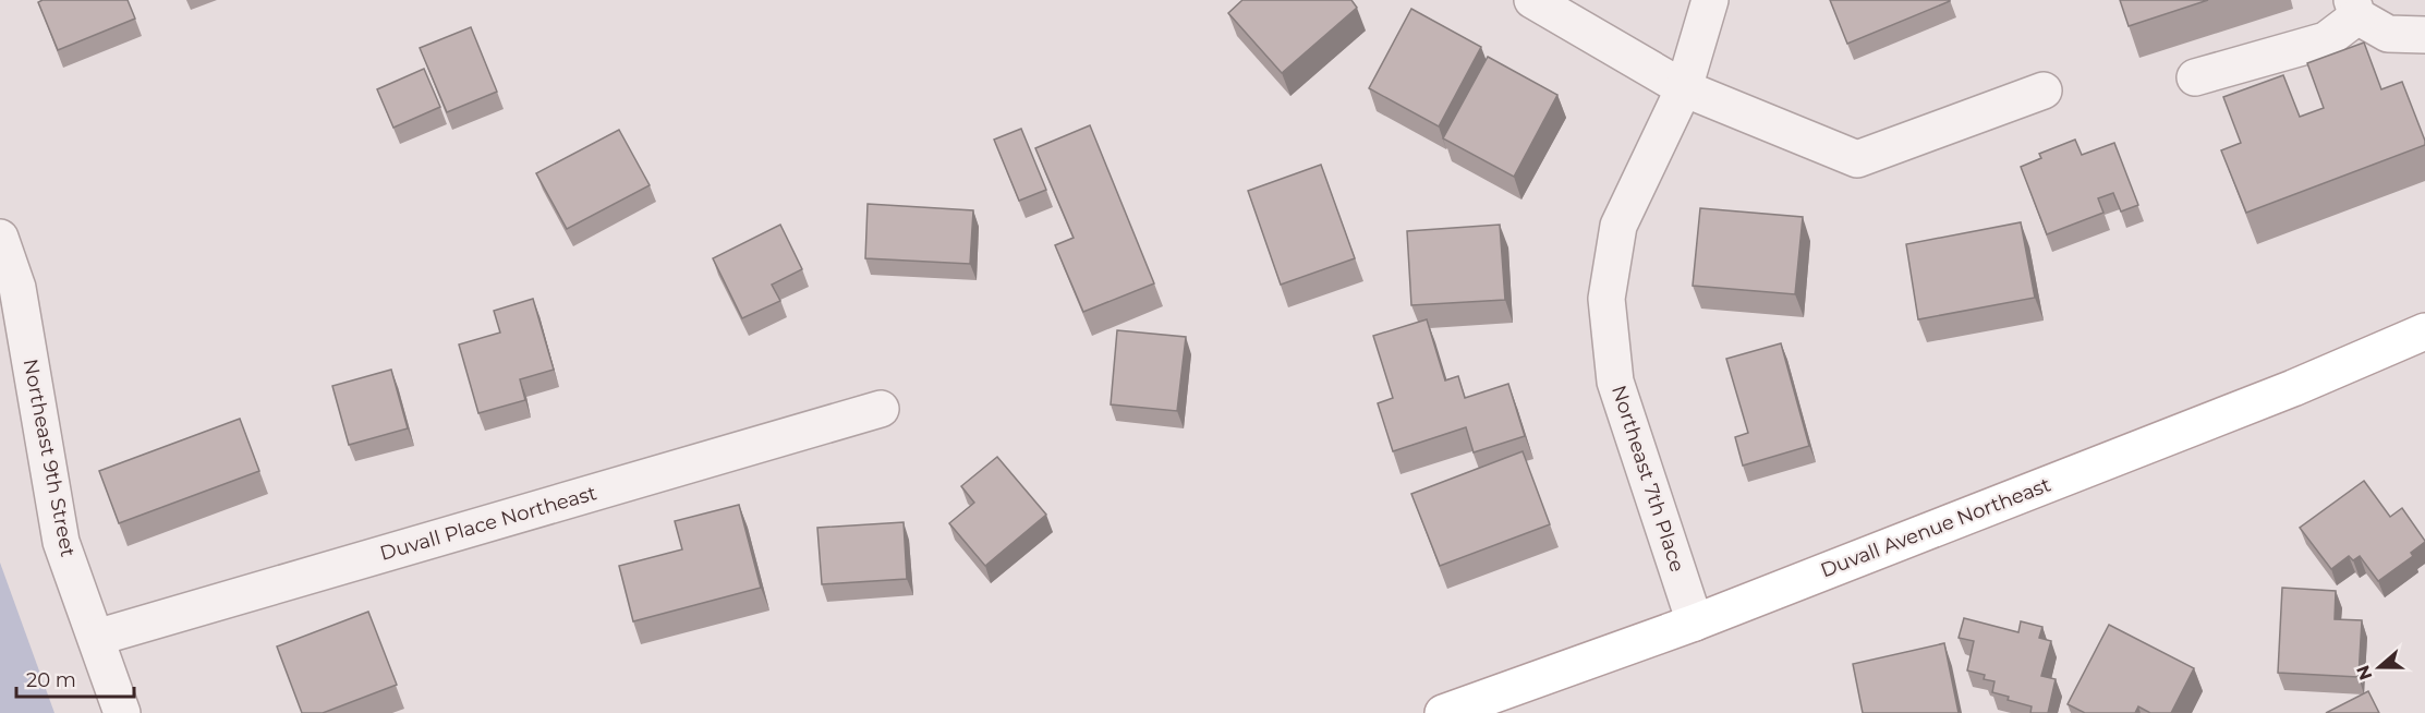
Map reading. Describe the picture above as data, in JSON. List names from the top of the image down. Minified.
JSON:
{"streets":{"main road":["Duvall Avenue Northeast"],"street":["Northeast 9th Street","Northeast 7th Place","Duvall Place Northeast"]},"crossings":[["Northeast 9th Street","Duvall Place Northeast"],["Northeast 7th Place","Duvall Avenue Northeast"]],"scale_bar":"20 m","north":"left"}
